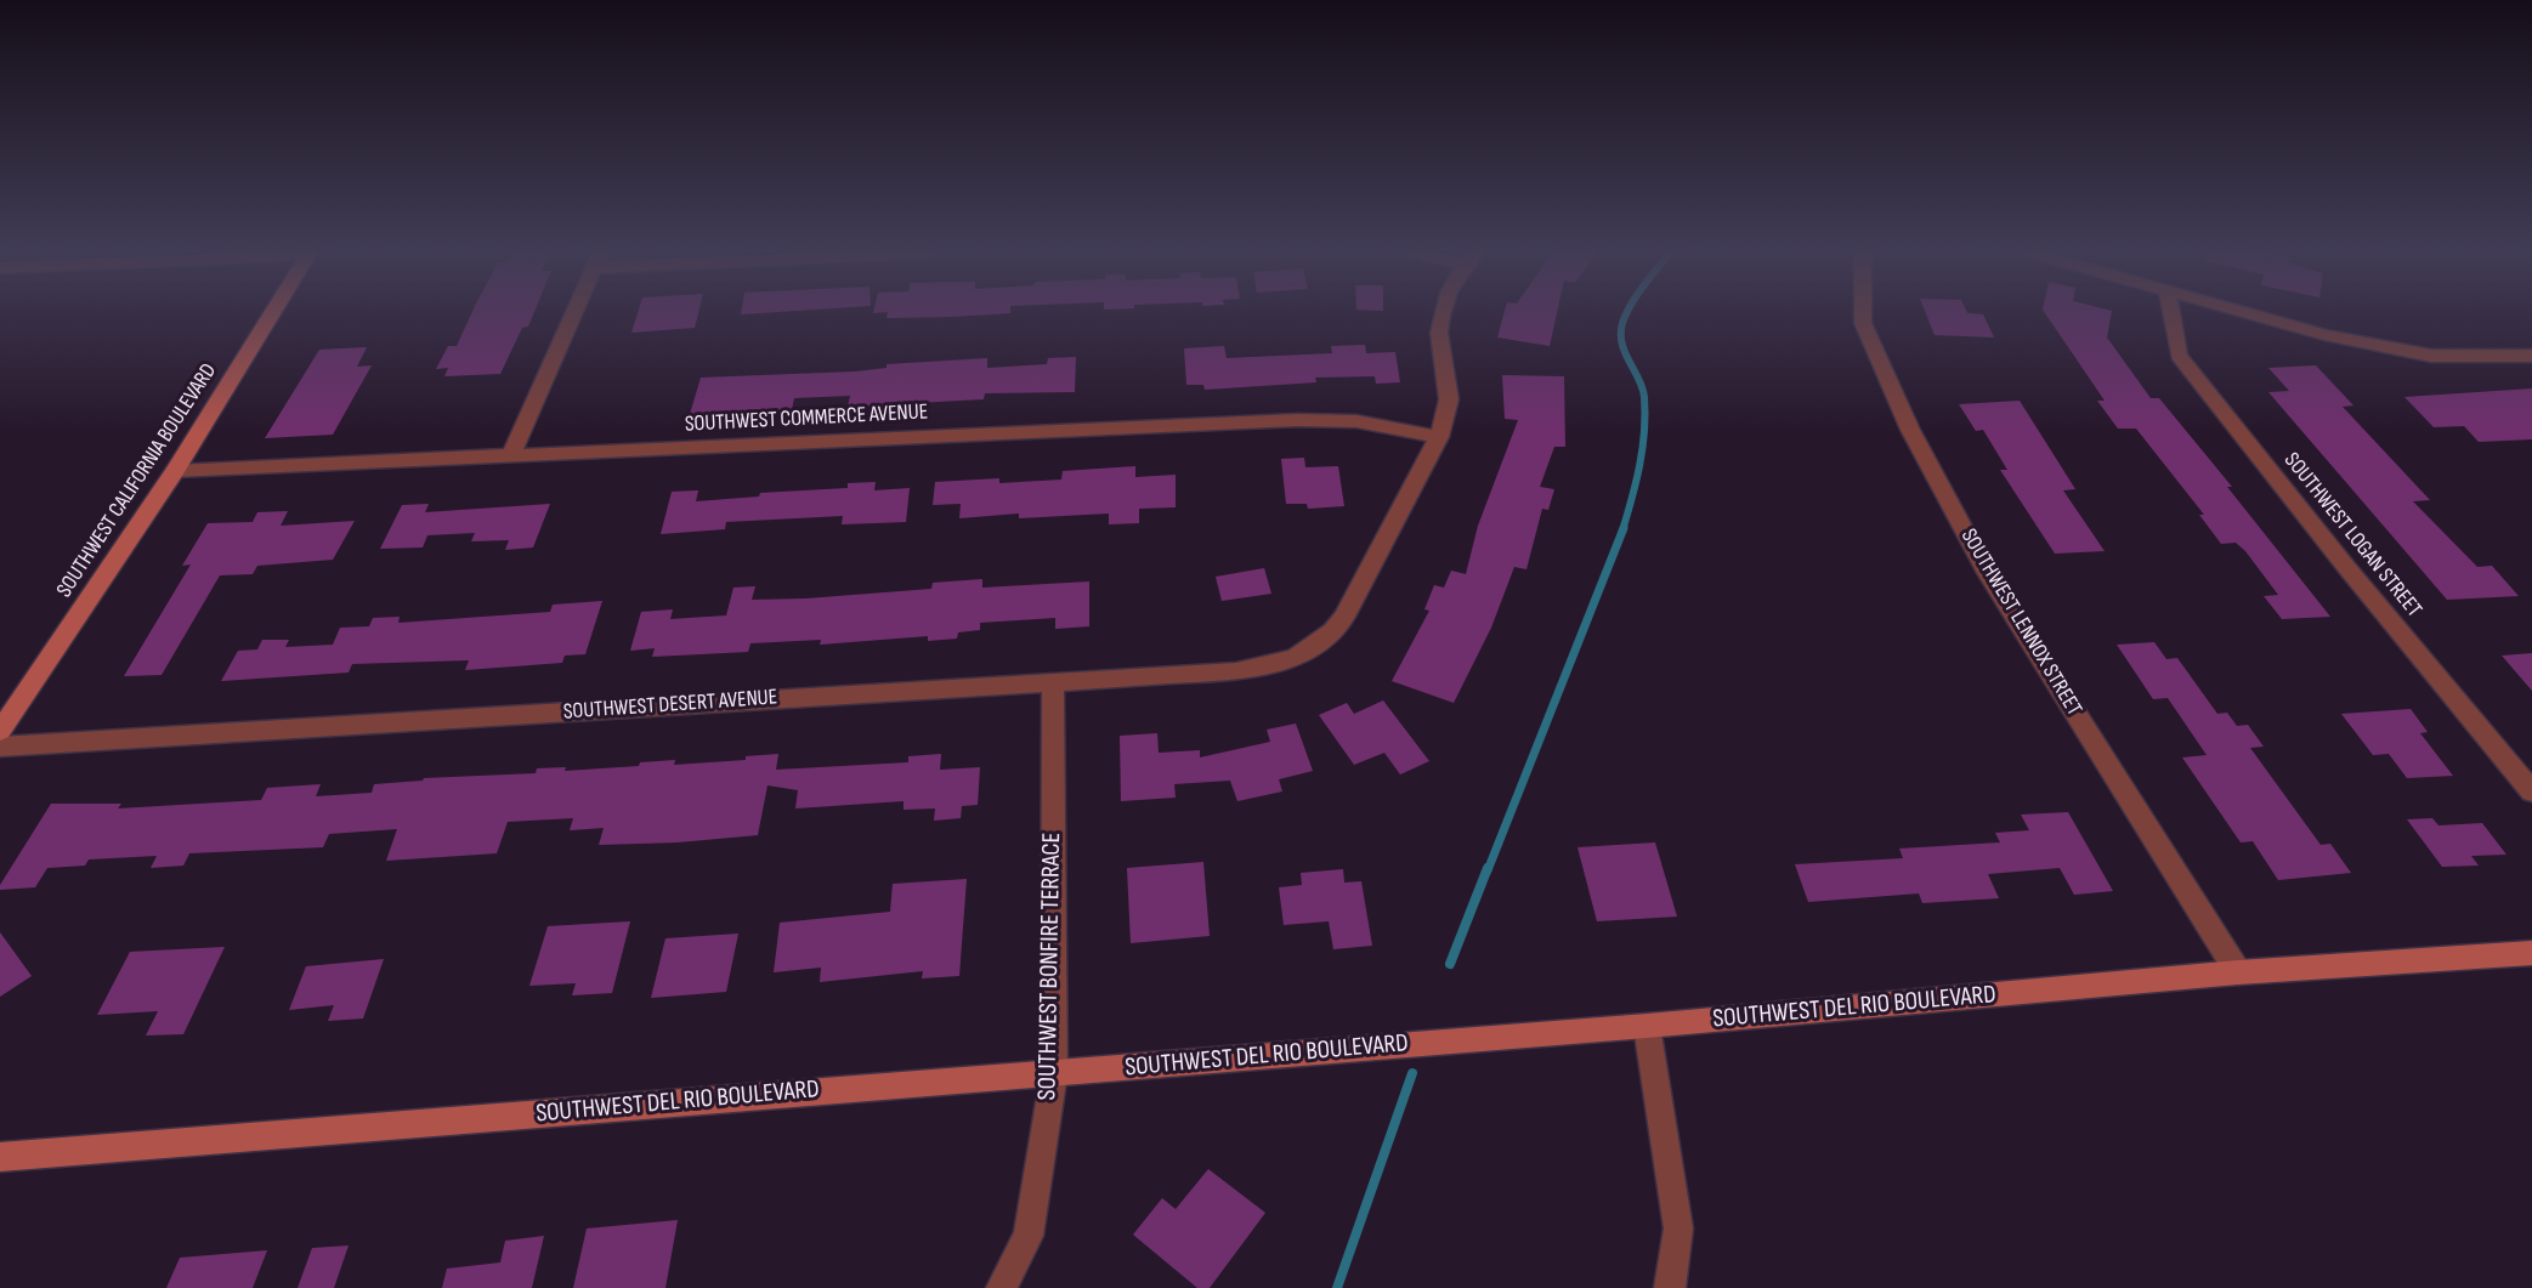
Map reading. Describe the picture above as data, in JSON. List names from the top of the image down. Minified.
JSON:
{"streets":{"street":["SOUTHWEST COMMERCE AVENUE","SOUTHWEST CALIFORNIA BOULEVARD","SOUTHWEST LOGAN STREET","SOUTHWEST LENNOX STREET","SOUTHWEST DESERT AVENUE","SOUTHWEST BONFIRE TERRACE","SOUTHWEST DEL RIO BOULEVARD"]},"crossings":[["SOUTHWEST COMMERCE AVENUE","SOUTHWEST CALIFORNIA BOULEVARD"],["SOUTHWEST COMMERCE AVENUE","SOUTHWEST DESERT AVENUE"],["SOUTHWEST LENNOX STREET","SOUTHWEST DEL RIO BOULEVARD"],["SOUTHWEST DESERT AVENUE","SOUTHWEST BONFIRE TERRACE"],["SOUTHWEST BONFIRE TERRACE","SOUTHWEST DEL RIO BOULEVARD"]]}
